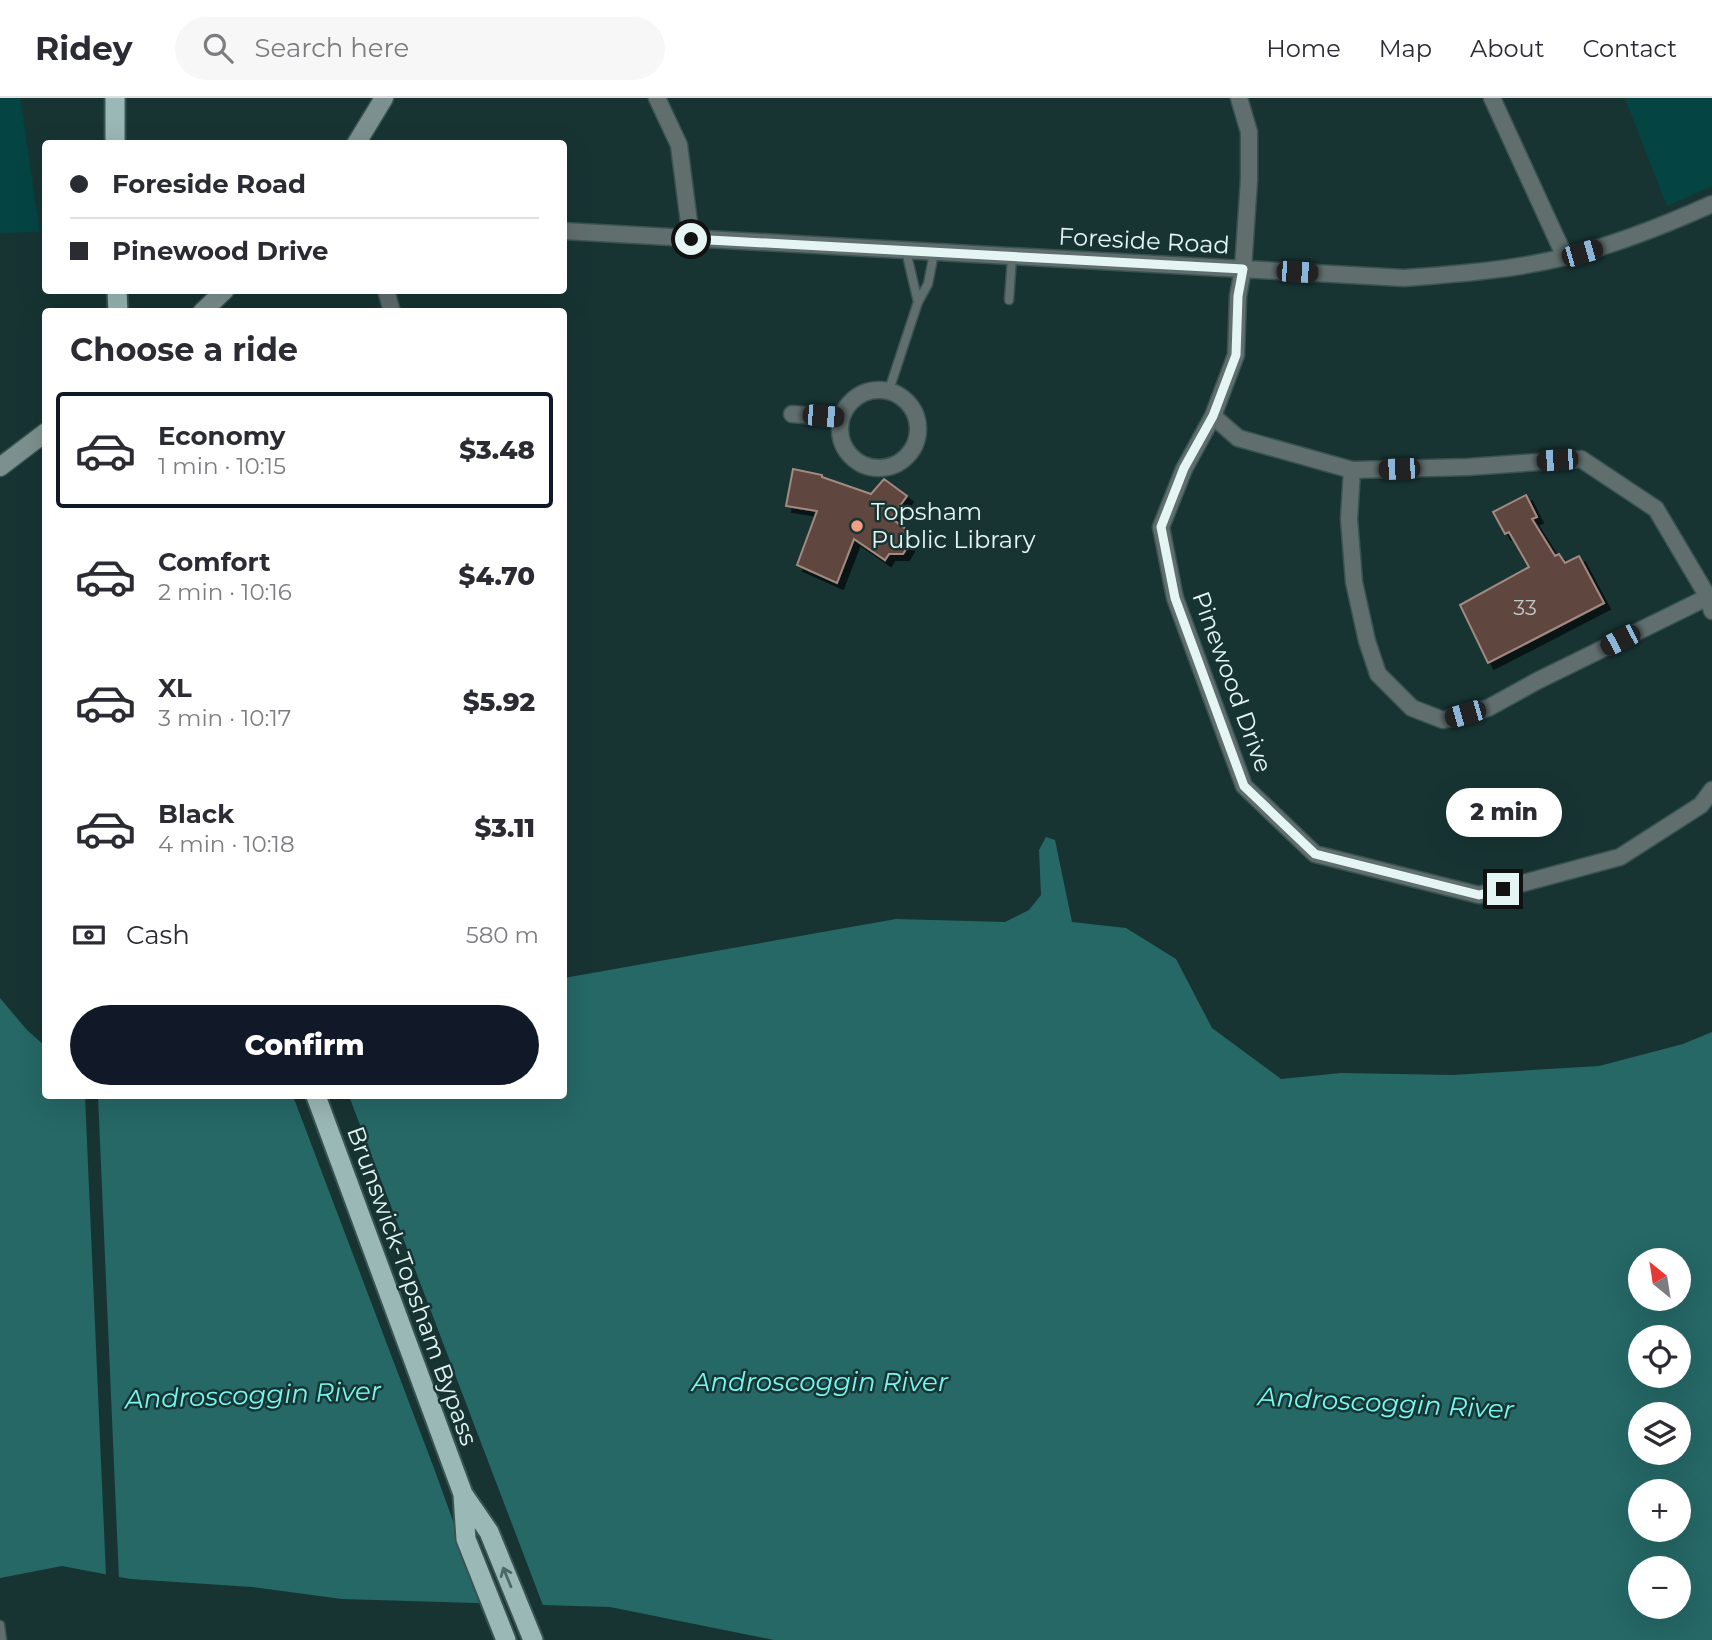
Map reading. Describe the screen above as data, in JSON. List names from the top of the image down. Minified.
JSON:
{"streets":{"highway":["Brunswick-Topsham Bypass"],"street":["Foreside Road","Pinewood Drive"]},"crossings":[["Foreside Road","Pinewood Drive"]],"water":["Androscoggin River"],"places":["Topsham Public Library"],"house_numbers":["33"],"north":"top left","page":{"header":"Ridey","search":"Search here","nav":["Home","Map","About","Contact"],"banner":["Foreside Road","Pinewood Drive"],"heading":"Choose a ride","list":[{"name":"Economy","note":"1 min · 10:15","value":"$3.48"},{"name":"Comfort","note":"2 min · 10:16","value":"$4.70"},{"name":"XL","note":"3 min · 10:17","value":"$5.92"},{"name":"Black","note":"4 min · 10:18","value":"$3.11"}],"bubble":"2 min","pay":["Cash","580 m"],"buttons":"Confirm","map_buttons":["+","−"]}}
